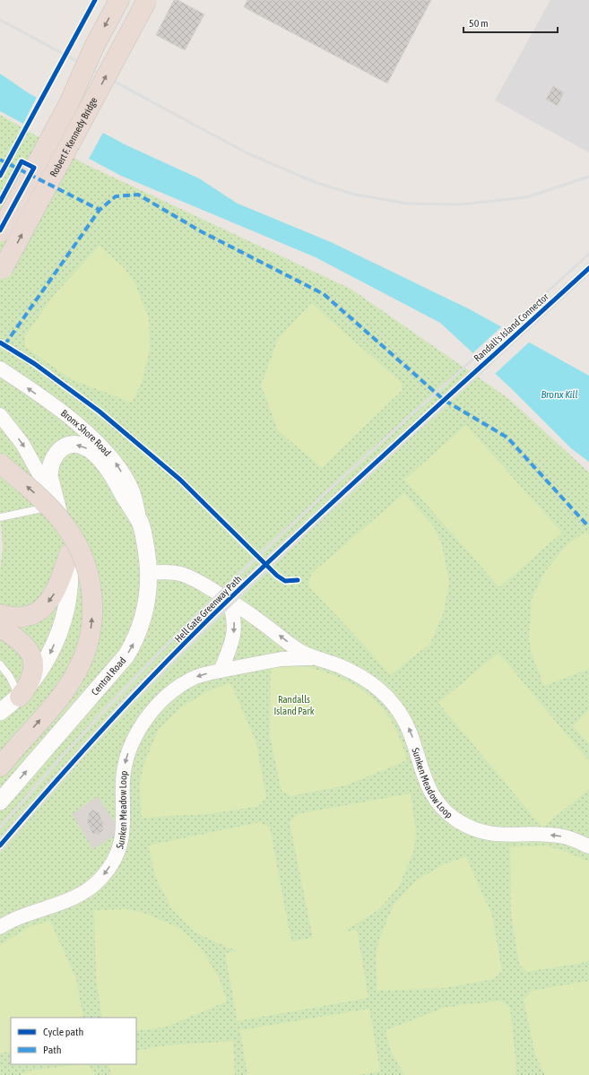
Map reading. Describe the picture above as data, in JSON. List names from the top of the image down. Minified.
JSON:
{"streets":{"highway":["Robert F. Kennedy Bridge"],"street":["Bronx Shore Road","Central Road","Sunken Meadow Loop"],"cycle path":["Randall's Island Connector"]},"crossings":[["Bronx Shore Road","Central Road"],["Central Road","Sunken Meadow Loop"]],"water":["Bronx Kill"],"parks":["Randalls Island Park"],"legend":["Cycle path","Path"],"scale_bar":"50 m"}
